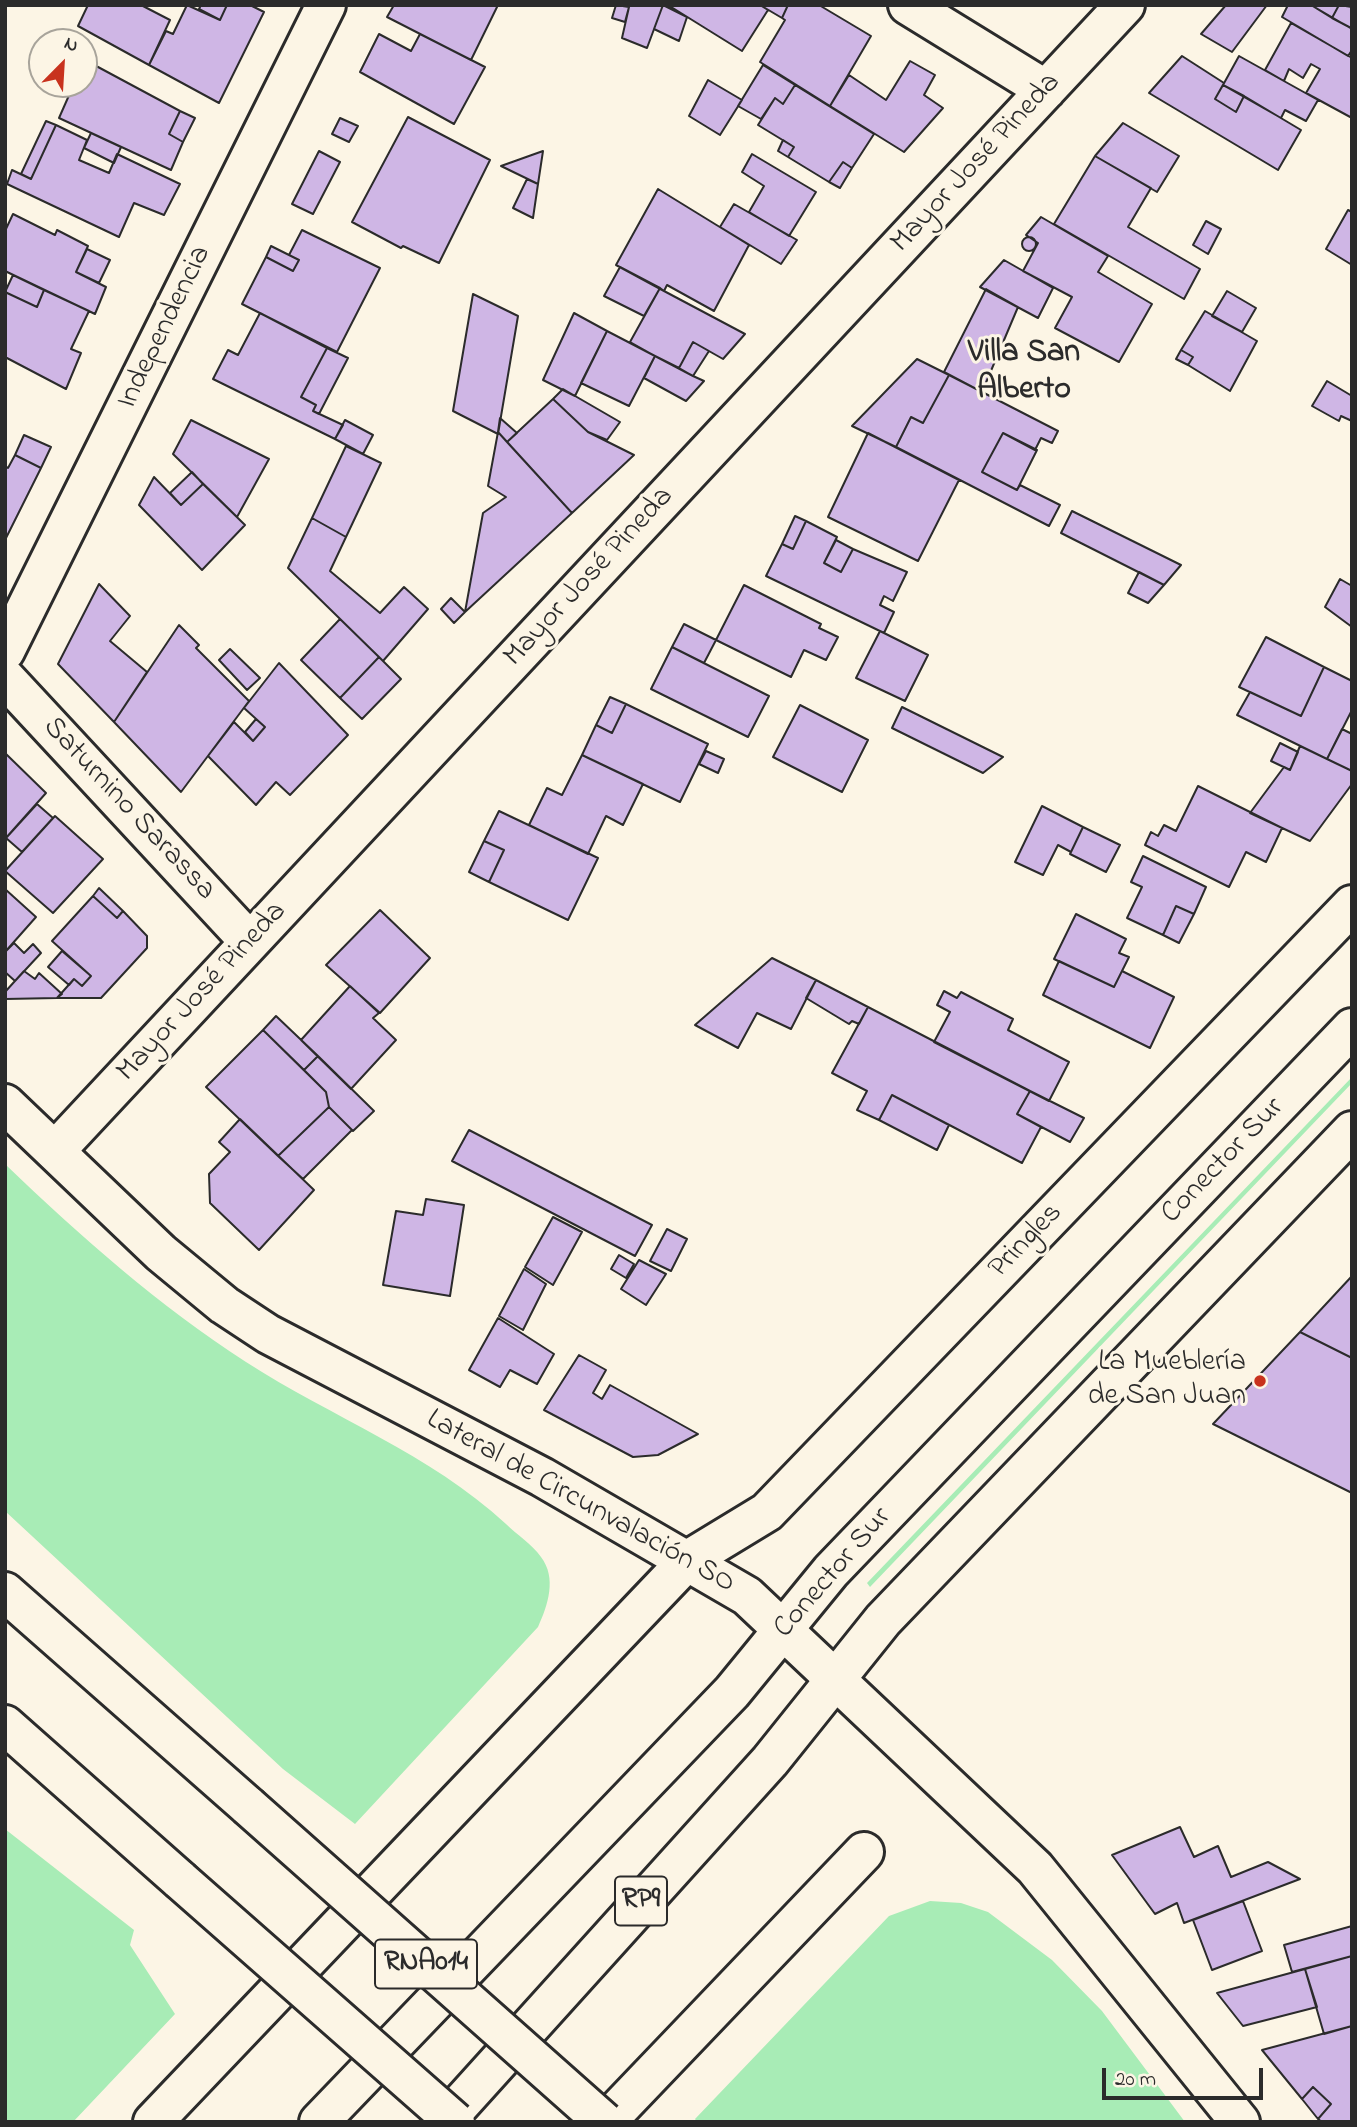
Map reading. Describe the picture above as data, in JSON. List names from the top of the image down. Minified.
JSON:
{"streets":{"main road":["Mayor José Pineda","Independencia","Saturnino Sarassa","Conector Sur","Pringles","Lateral de Circunvalación SO","RP9","RNA014"]},"crossings":[["Mayor José Pineda","Saturnino Sarassa"],["Mayor José Pineda","Lateral de Circunvalación SO"],["Conector Sur","Lateral de Circunvalación SO"],["Pringles","Lateral de Circunvalación SO"],["Lateral de Circunvalación SO","RP9"]],"districts":["Villa San Alberto"],"places":["La Mueblería de San Juan"],"scale_bar":"20 m","north":"top right"}
